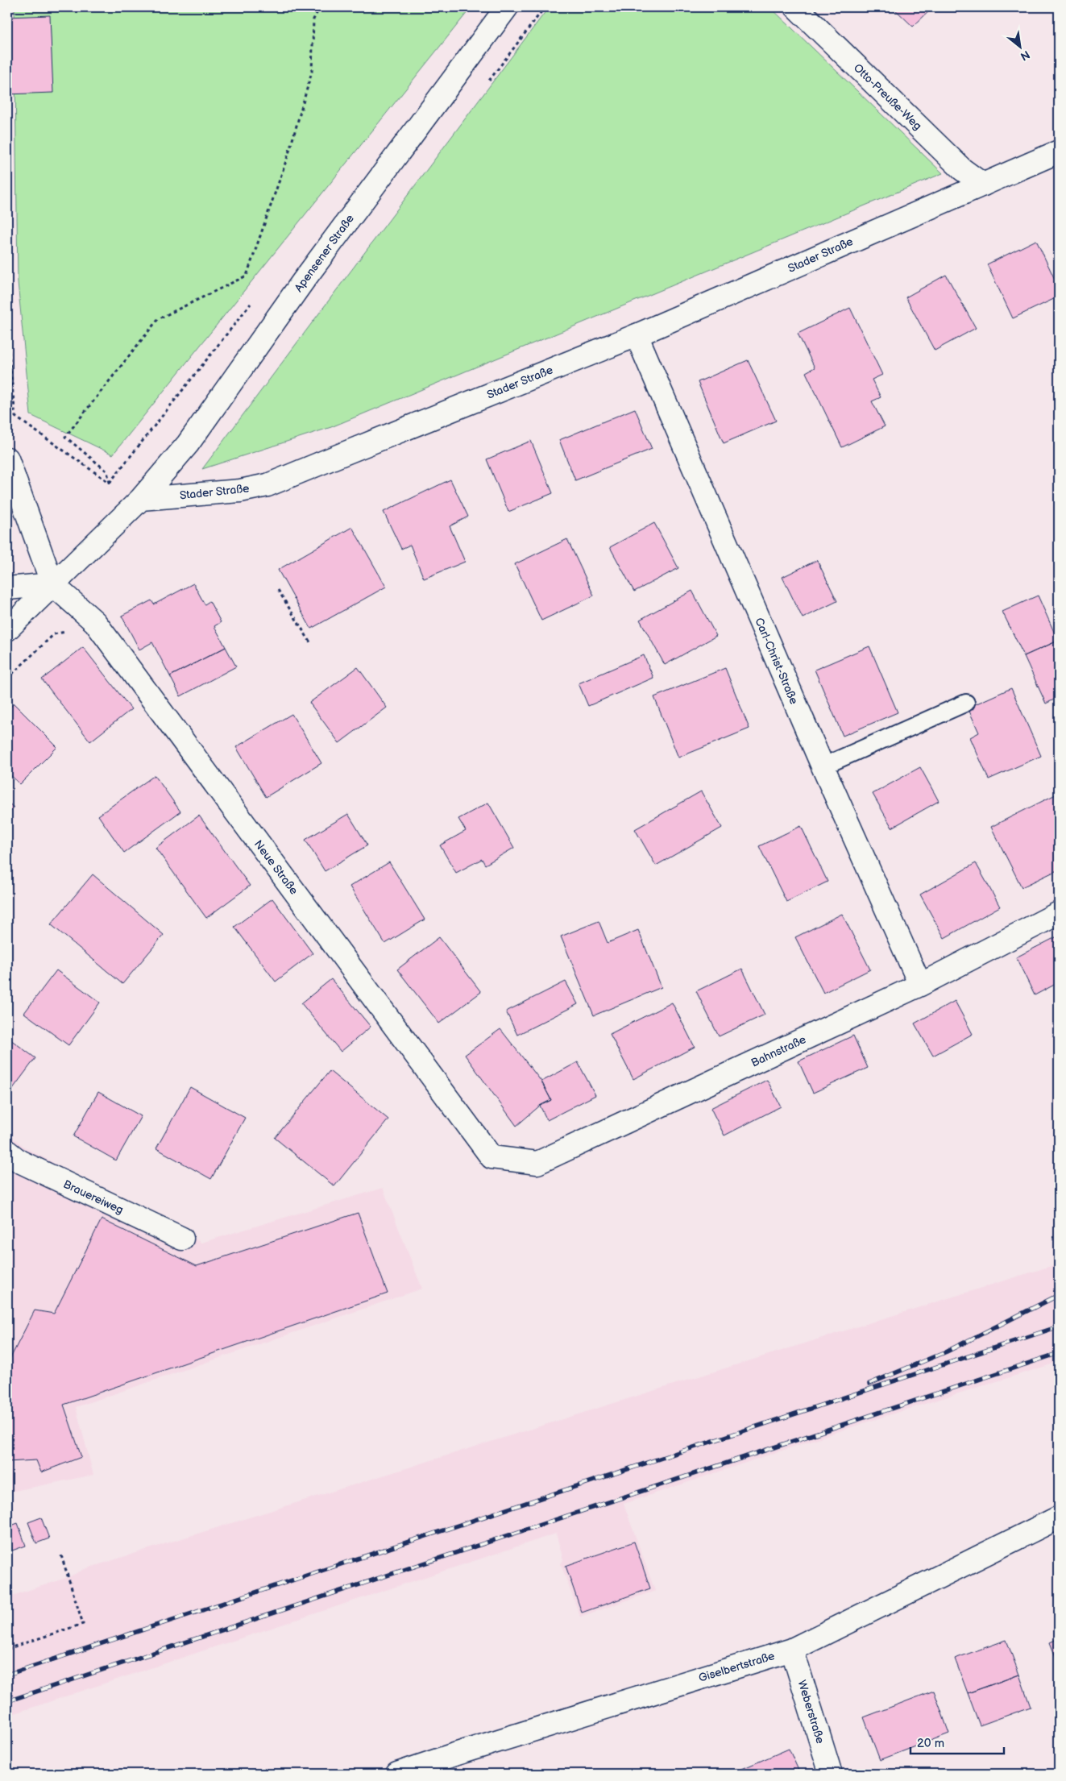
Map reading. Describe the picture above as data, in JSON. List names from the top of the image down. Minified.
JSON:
{"streets":{"street":["Otto-Preuße-Weg","Apensener Straße","Stader Straße","Carl-Christ-Straße","Neue Straße","Bahnstraße","Brauereiweg","Giselbertstraße","Weberstraße"]},"crossings":[["Otto-Preuße-Weg","Stader Straße"],["Apensener Straße","Stader Straße"],["Stader Straße","Carl-Christ-Straße"],["Carl-Christ-Straße","Bahnstraße"],["Neue Straße","Bahnstraße"],["Giselbertstraße","Weberstraße"]],"scale_bar":"20 m","north":"bottom right"}
